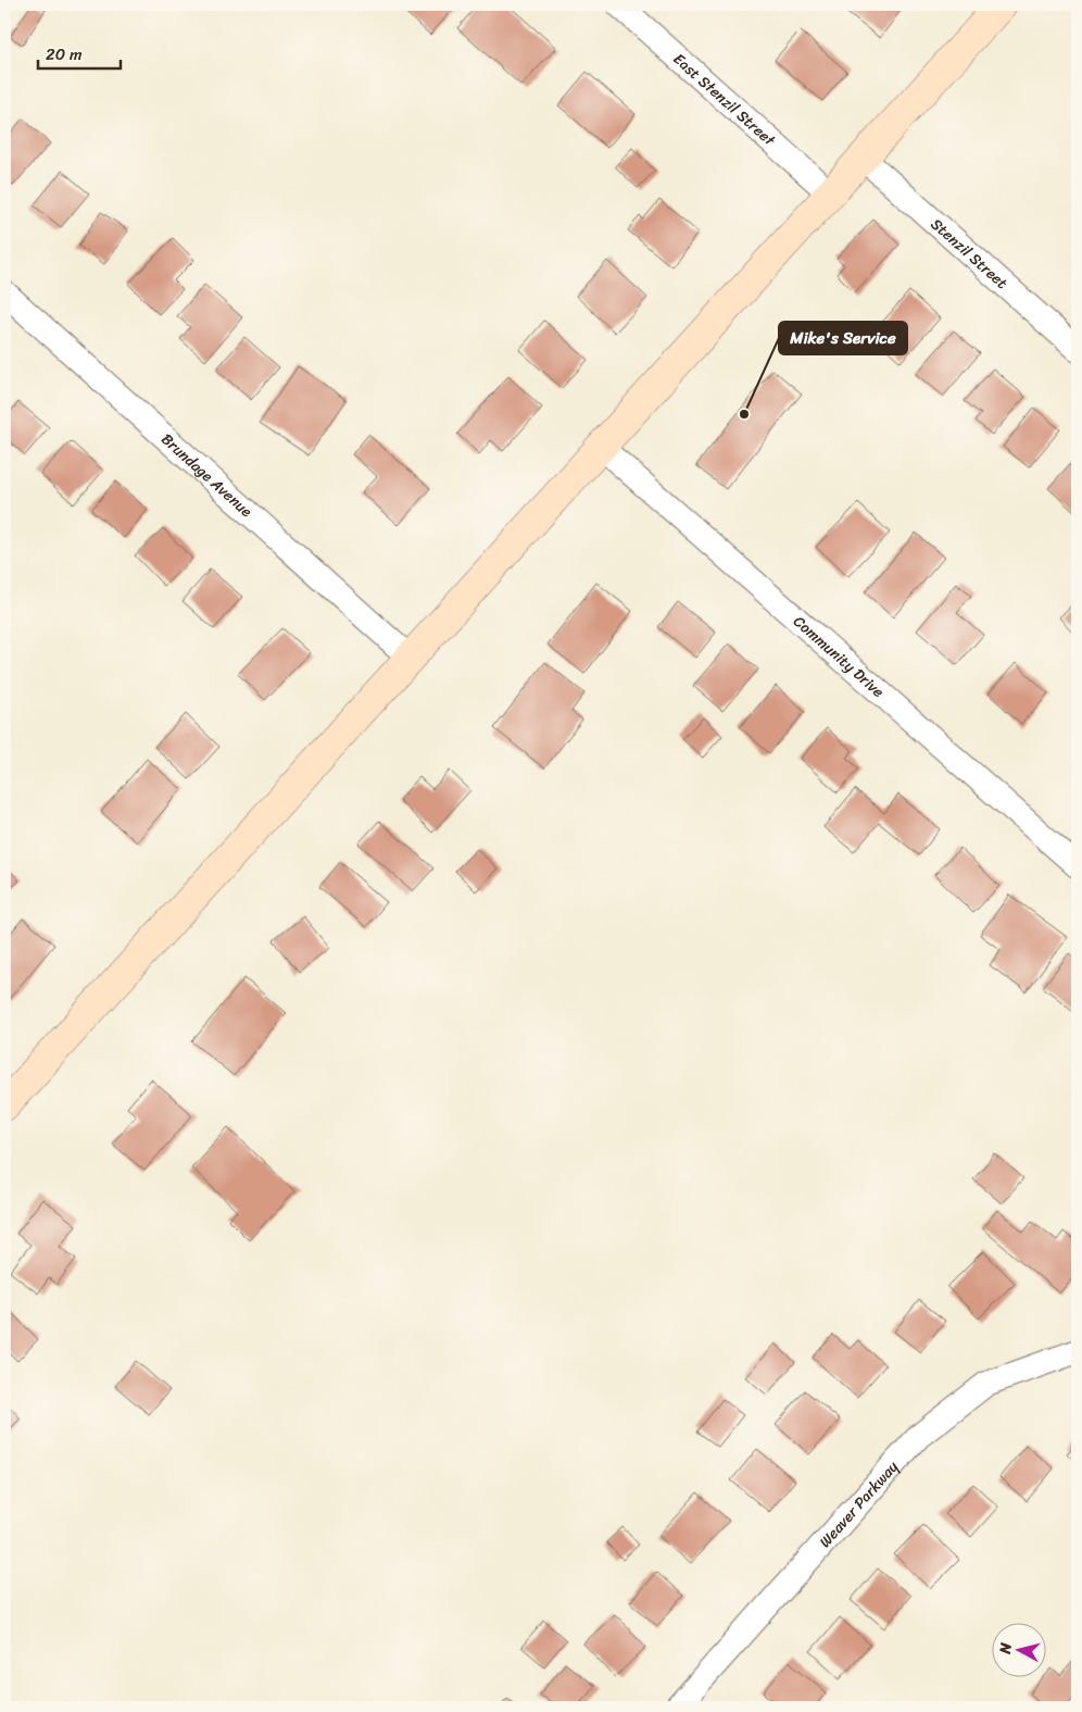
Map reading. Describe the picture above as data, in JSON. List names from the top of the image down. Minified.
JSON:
{"streets":{"street":["East Stenzil Street","Stenzil Street","Brundage Avenue","Community Drive","Weaver Parkway"]},"places":["Mike's Service"],"scale_bar":"20 m","north":"left"}
